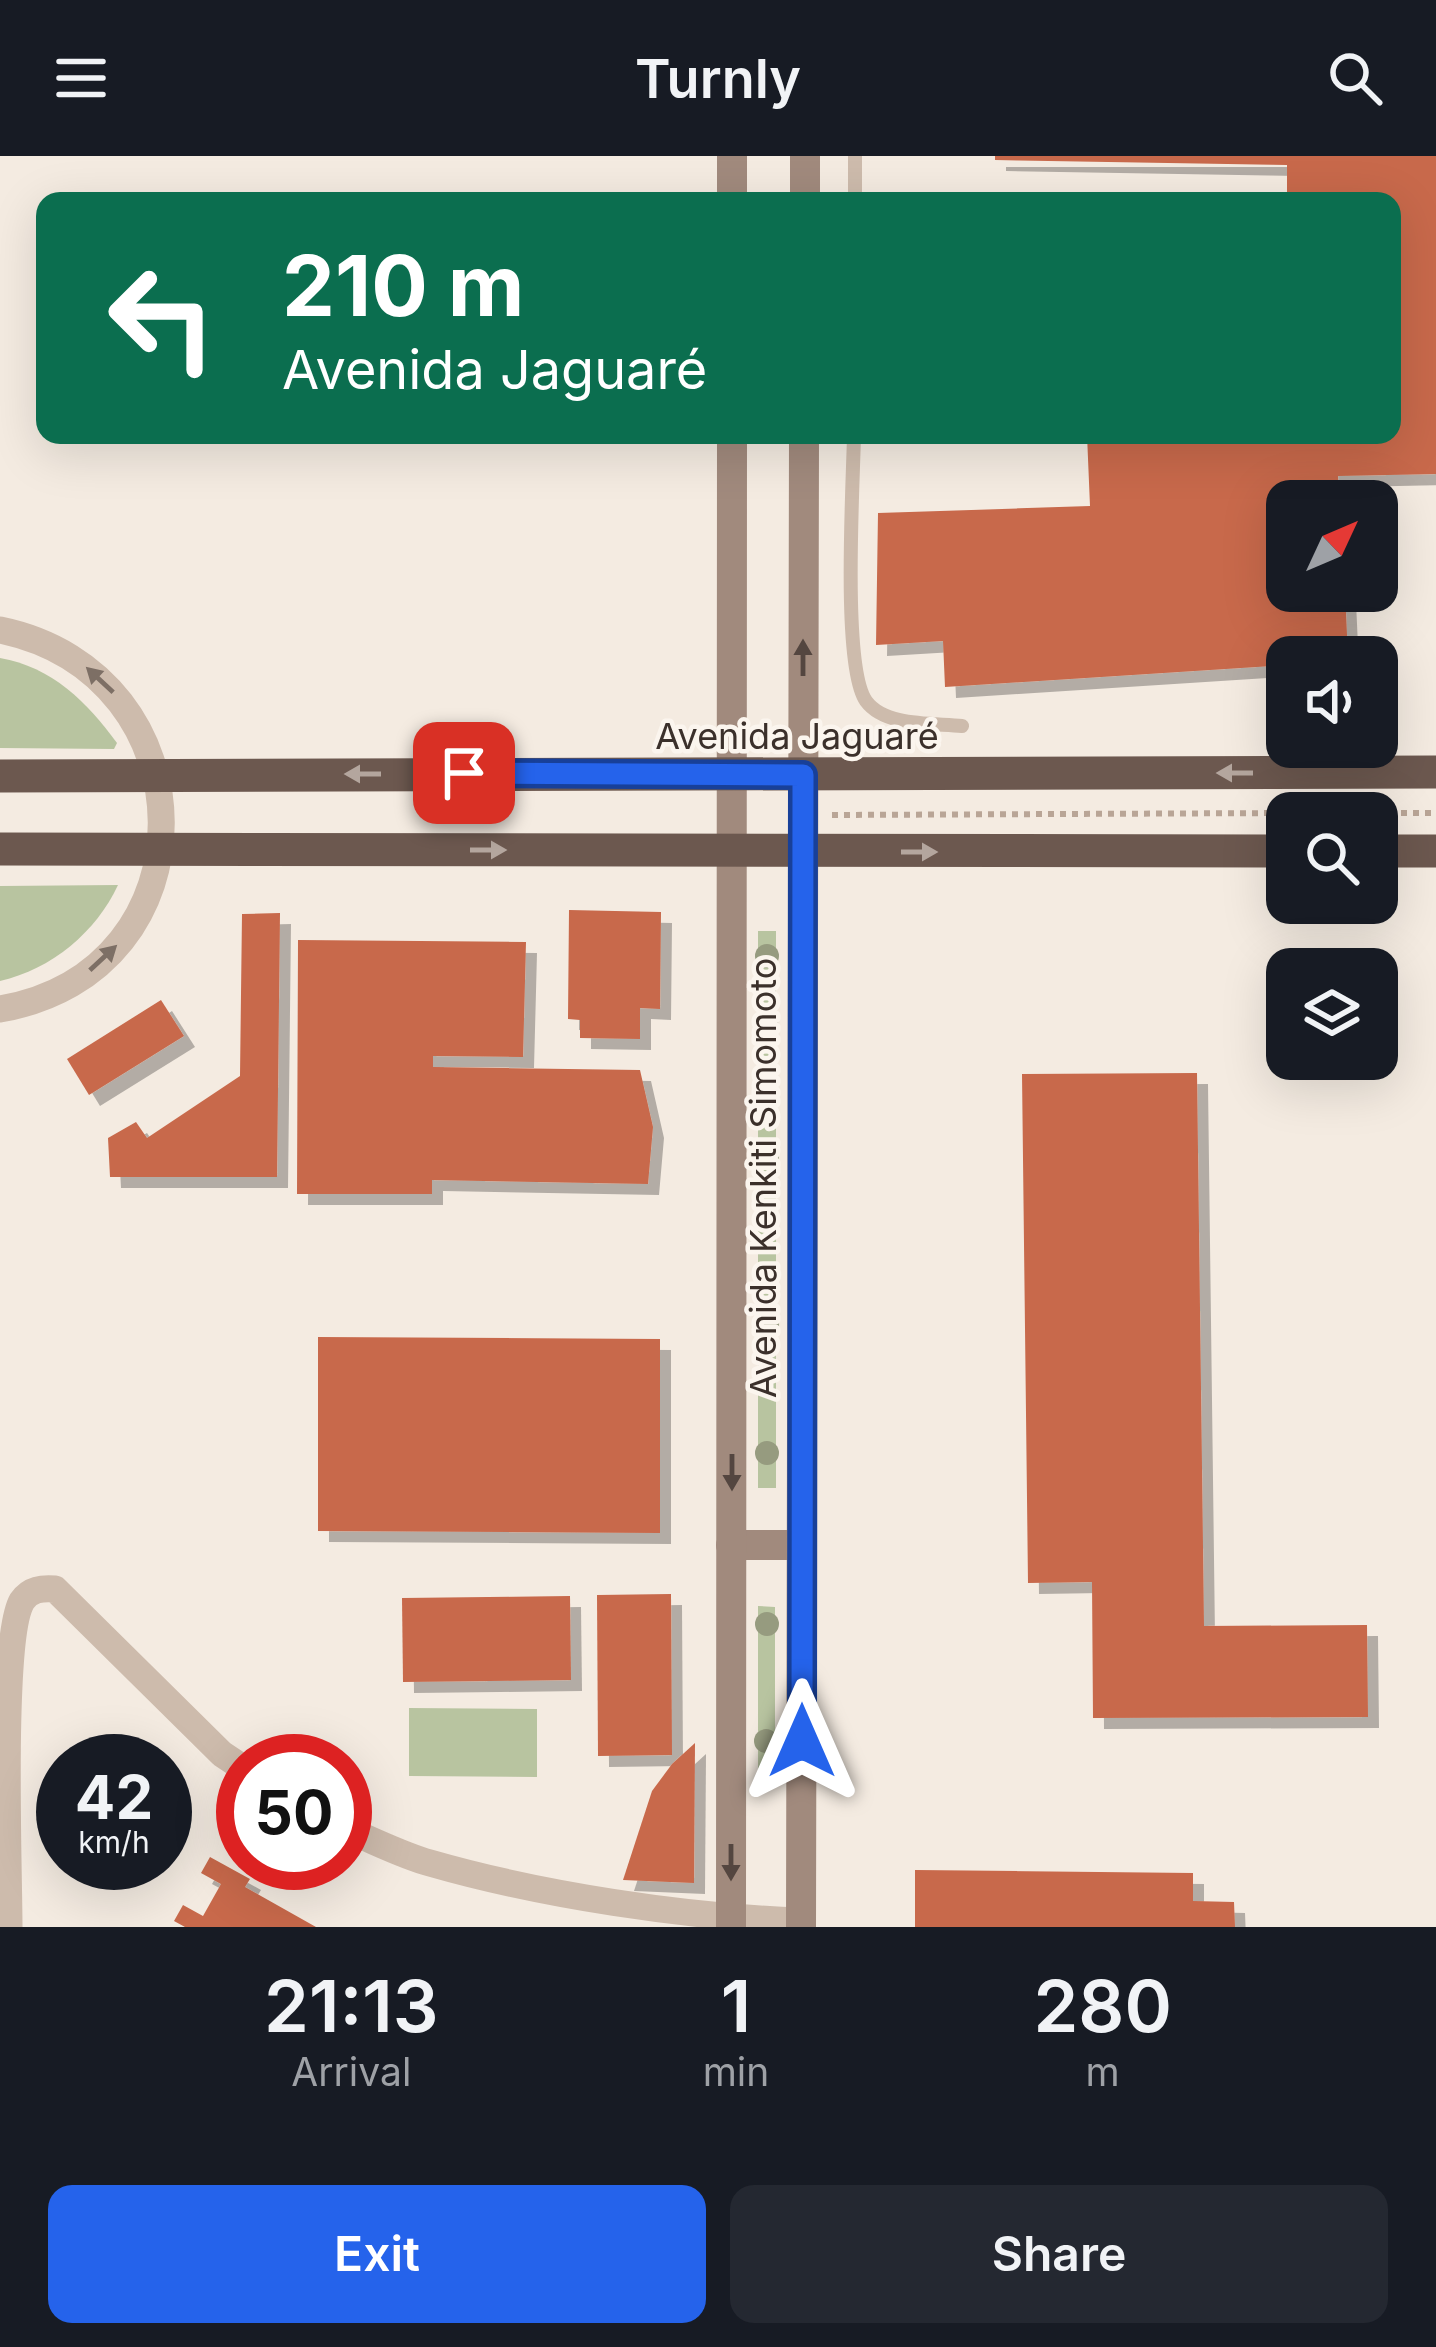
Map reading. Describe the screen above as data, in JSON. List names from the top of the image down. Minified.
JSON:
{"streets":{"highway":["Avenida Jaguaré"],"main road":["Avenida Kenkiti Simomoto"]},"crossings":[["Avenida Jaguaré","Avenida Kenkiti Simomoto"]],"north":"top right","page":{"header":"Turnly","turn":["210 m","Avenida Jaguaré"],"speed":"42 km/h","limit":"50","eta":["21:13","Arrival","1","min","280","m"],"buttons":["Exit","Share"]}}
